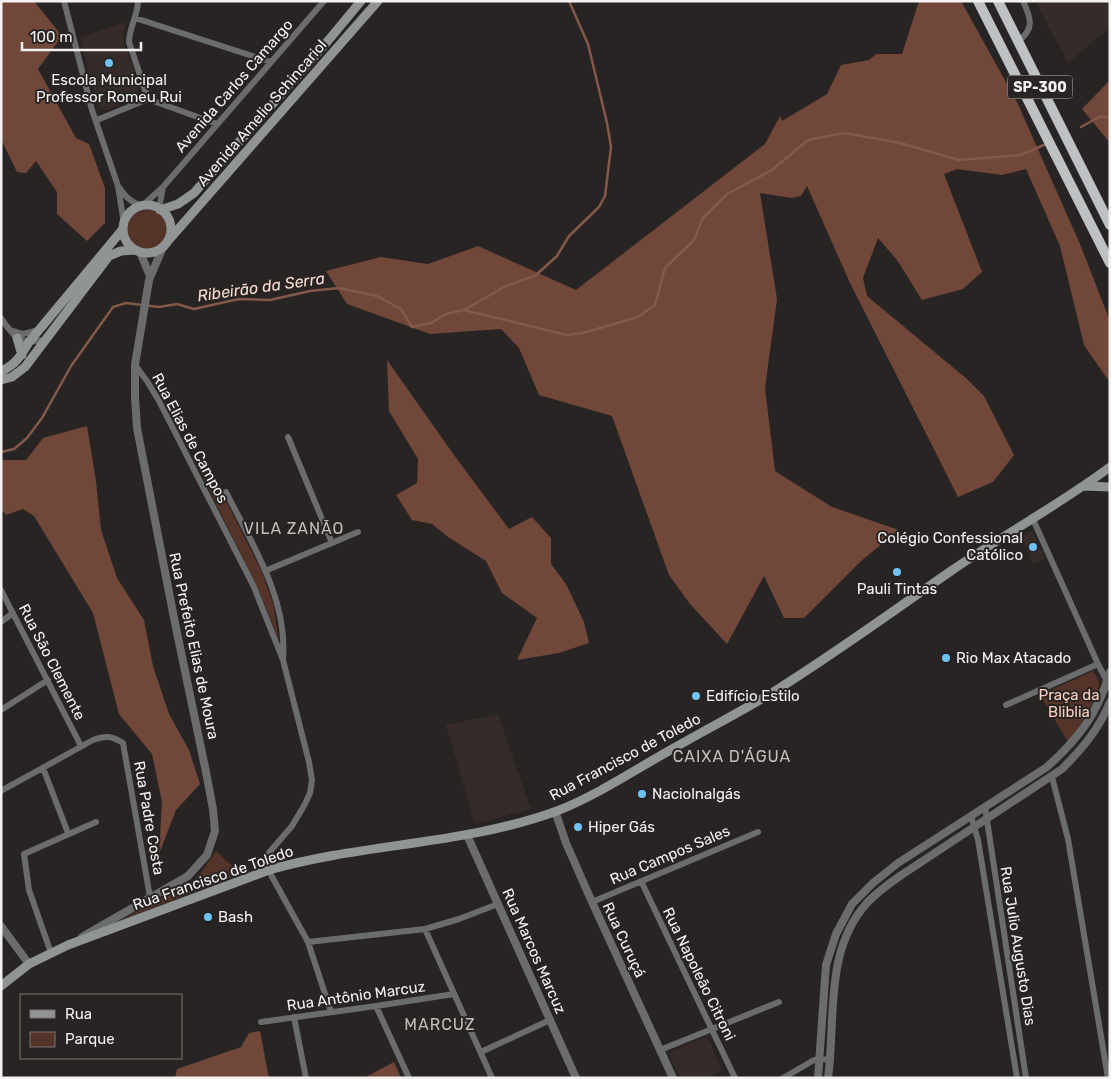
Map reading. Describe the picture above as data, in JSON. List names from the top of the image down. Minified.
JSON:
{"streets":{"highway":["SP-300"],"main road":["Avenida Amelio Schincariol","Rua Francisco de Toledo"],"street":["Avenida Carlos Camargo","Rua Elias de Campos","Rua Prefeito Elias de Moura","Rua São Clemente","Rua Padre Costa","Rua Campos Sales","Rua Curuçá","Rua Julio Augusto Dias","Rua Marcos Marcuz","Rua Napoleão Citroni","Rua Antônio Marcuz"]},"crossings":[["Avenida Carlos Camargo","Avenida Amelio Schincariol"],["Avenida Carlos Camargo","Rua Prefeito Elias de Moura"],["Avenida Amelio Schincariol","Rua Prefeito Elias de Moura"],["Rua Elias de Campos","Rua Prefeito Elias de Moura"],["Rua Elias de Campos","Rua Francisco de Toledo"],["Rua Prefeito Elias de Moura","Rua Francisco de Toledo"],["Rua Prefeito Elias de Moura","Rua Padre Costa"],["Rua São Clemente","Rua Padre Costa"],["Rua Francisco de Toledo","Rua Curuçá"],["Rua Francisco de Toledo","Rua Marcos Marcuz"],["Rua Campos Sales","Rua Curuçá"],["Rua Campos Sales","Rua Napoleão Citroni"]],"districts":["VILA ZANÃO","CAIXA D'ÁGUA","MARCUZ"],"water":["Ribeirão da Serra"],"parks":["Praça da Bliblia"],"places":["Escola Municipal Professor Romeu Rui","Colégio Confessional Católico","Pauli Tintas","Rio Max Atacado","Edifício Estilo","Naciolnalgás","Hiper Gás","Bash"],"legend":["Rua","Parque"],"scale_bar":"100 m"}
